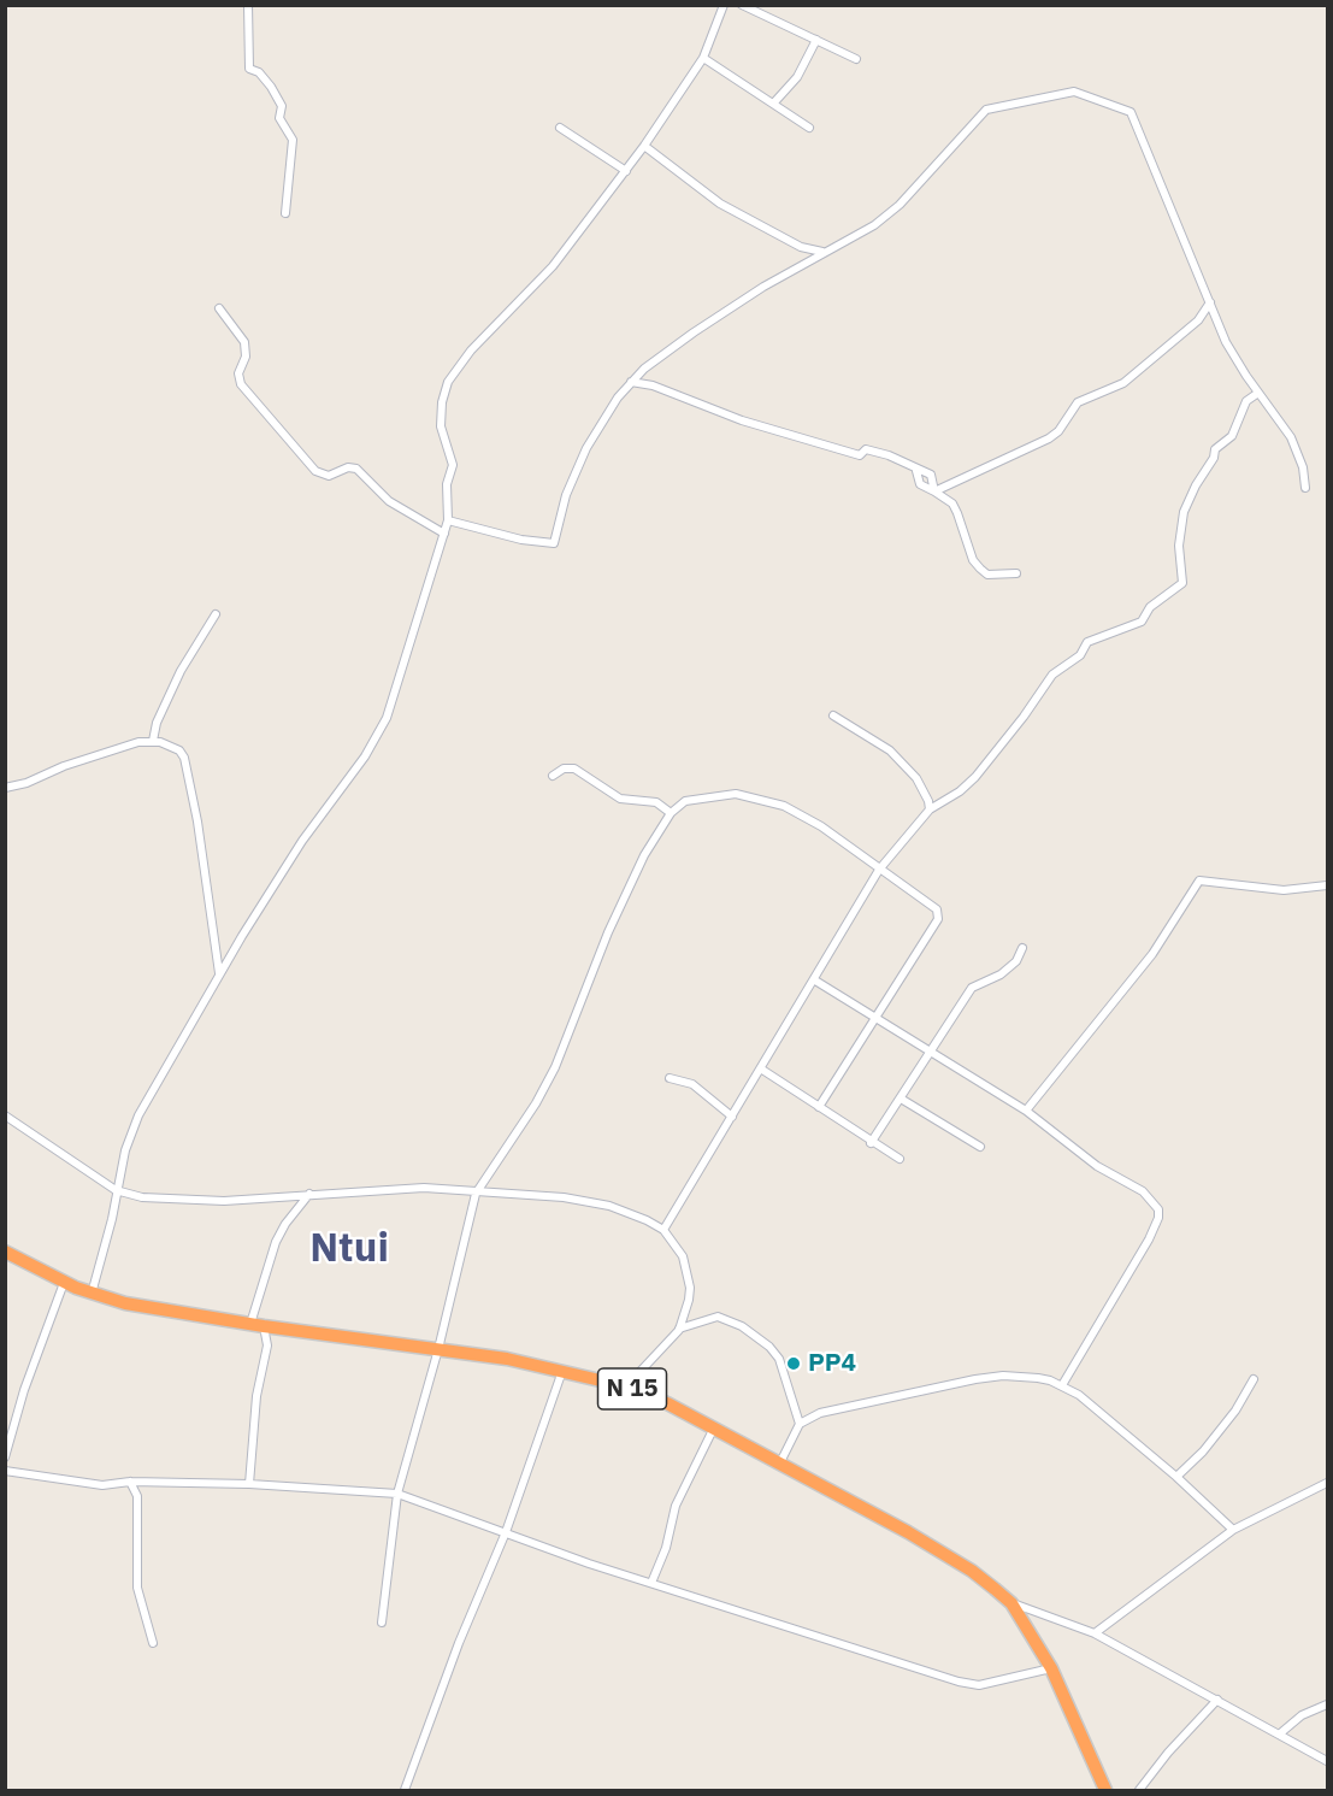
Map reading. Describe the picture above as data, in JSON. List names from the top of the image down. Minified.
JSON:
{"streets":{"highway":["N 15"]},"districts":["Ntui"],"places":["PP4"]}
